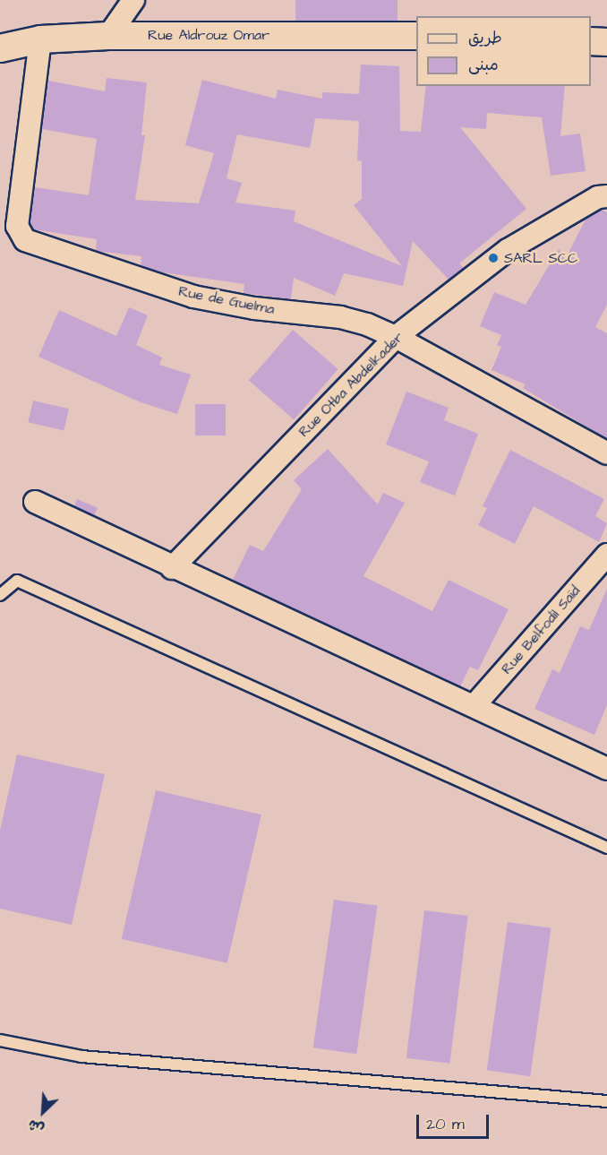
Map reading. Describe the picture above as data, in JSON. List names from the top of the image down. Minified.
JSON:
{"streets":{"street":["Rue Aldrouz Omar","Rue de Guelma","Rue Otba Abdelkader","Rue Belfodil Saïd"]},"crossings":[["Rue Aldrouz Omar","Rue de Guelma"],["Rue de Guelma","Rue Otba Abdelkader"]],"places":["SARL SCC"],"legend":["طريق","مبنى"],"scale_bar":"20 m","north":"bottom left"}
